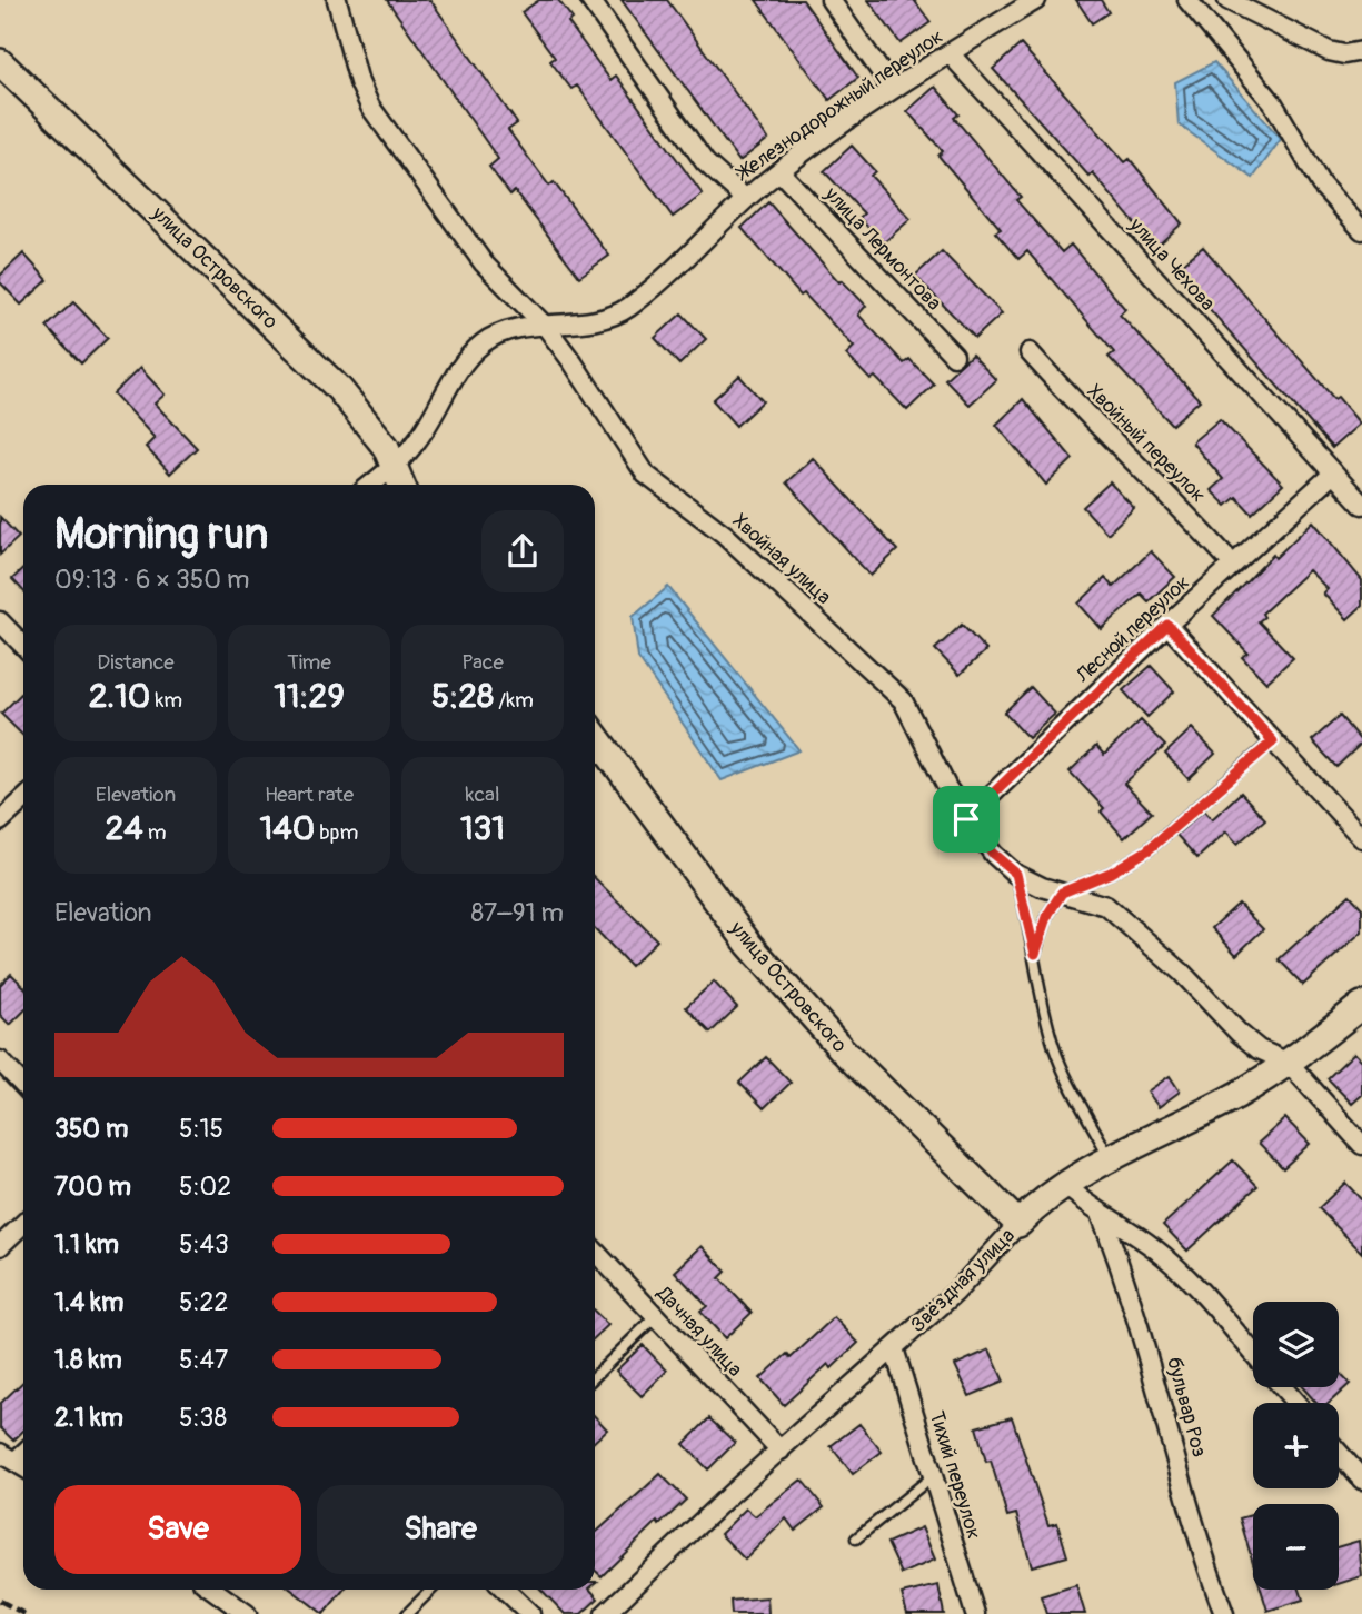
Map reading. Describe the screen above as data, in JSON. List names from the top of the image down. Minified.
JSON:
{"streets":{"street":["Железнодорожный переулок","улица Лермонтова","улица Чехова","улица Островского","Хвойный переулок","Хвойная улица","Лесной переулок","Звёздная улица","Дачная улица","бульвар Роз","Тихий переулок"]},"crossings":[["Железнодорожный переулок","улица Лермонтова"],["Железнодорожный переулок","улица Чехова"],["Железнодорожный переулок","улица Островского"],["Железнодорожный переулок","Хвойная улица"],["улица Чехова","Лесной переулок"],["улица Островского","Звёздная улица"],["Хвойный переулок","Лесной переулок"],["Хвойная улица","Лесной переулок"],["Хвойная улица","Звёздная улица"],["Звёздная улица","Дачная улица"],["Звёздная улица","Тихий переулок"]],"page":{"heading":["Morning run","09:13 · 6 × 350 m"],"stats":[["Distance","2.10 km"],["Time","11:29"],["Pace","5:28 /km"],["Elevation","24 m"],["Heart rate","140 bpm"],["kcal","131"]],"chart":["Elevation","87–91 m"],"list":[{"name":"350 m","note":"5:15"},{"name":"700 m","note":"5:02"},{"name":"1.1 km","note":"5:43"},{"name":"1.4 km","note":"5:22"},{"name":"1.8 km","note":"5:47"},{"name":"2.1 km","note":"5:38"}],"map_buttons":["+","−"],"buttons":["Save","Share"]}}
